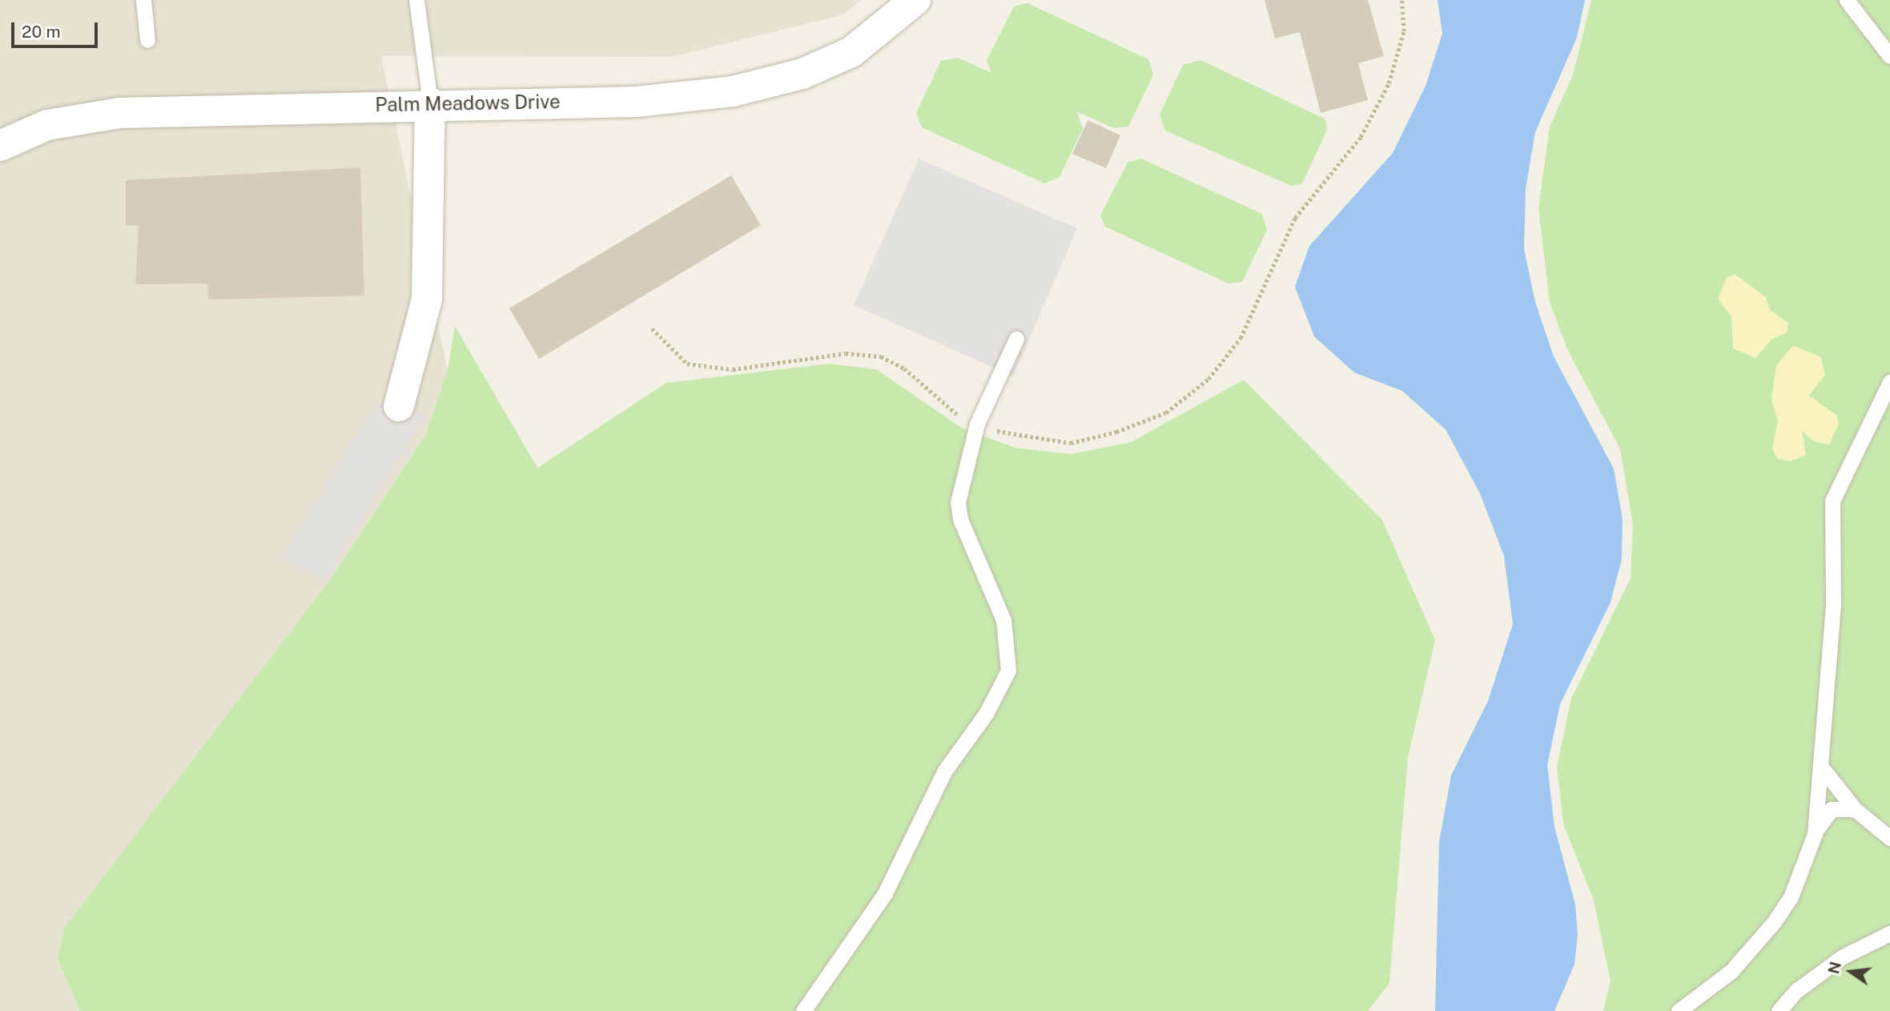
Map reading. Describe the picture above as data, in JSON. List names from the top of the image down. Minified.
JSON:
{"streets":{"street":["Palm Meadows Drive"]},"scale_bar":"20 m","north":"left"}
